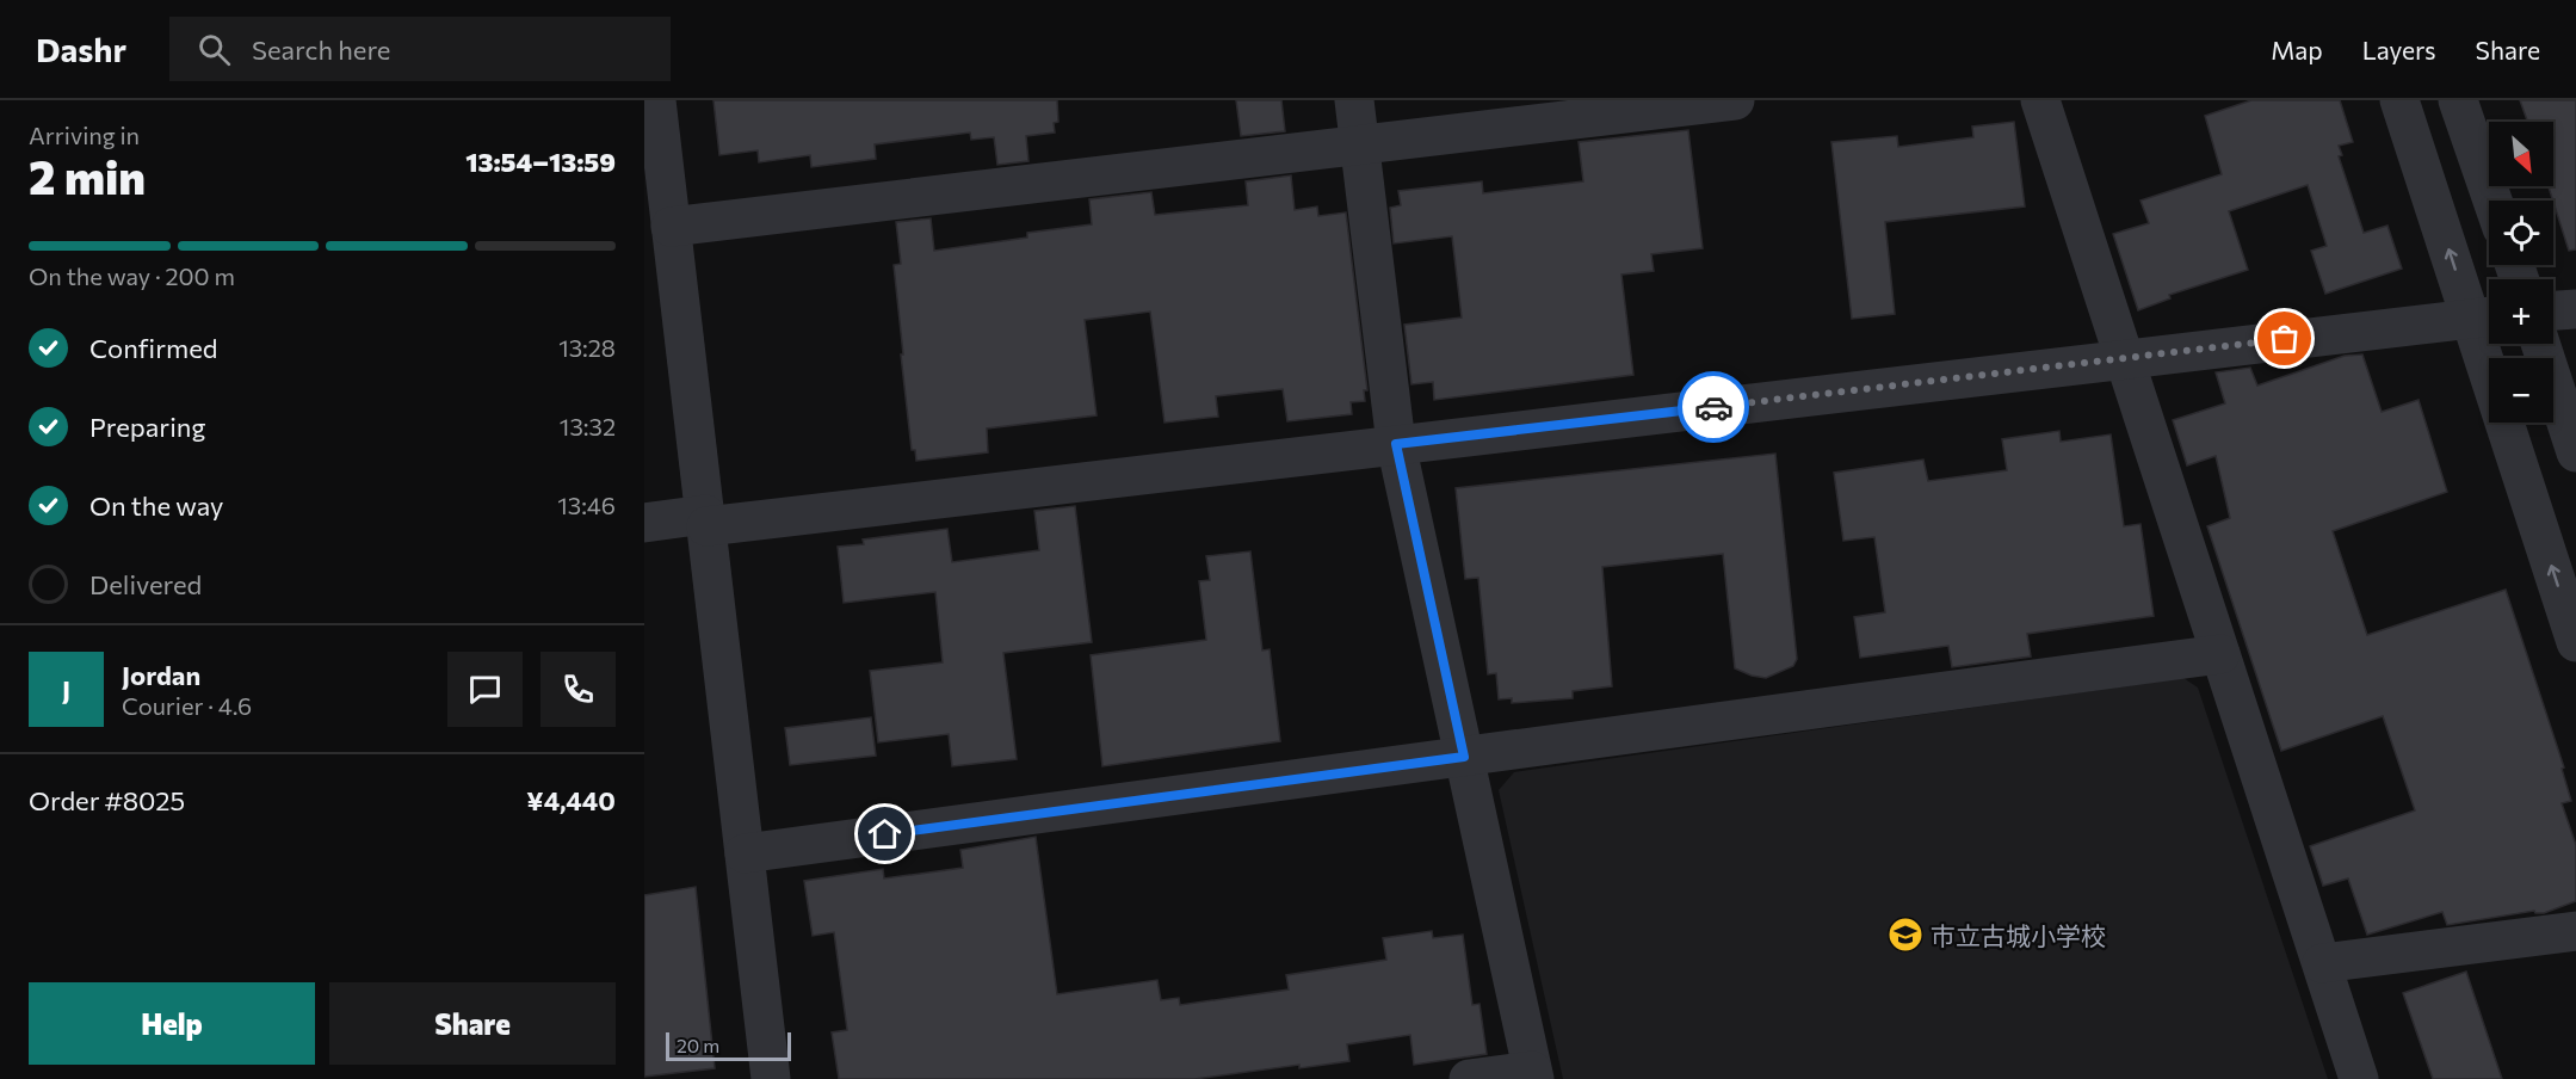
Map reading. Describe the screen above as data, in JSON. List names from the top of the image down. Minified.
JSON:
{"places":{"school or university":["市立古城小学校"]},"scale_bar":"20 m","north":"bottom right","page":{"header":"Dashr","search":"Search here","nav":["Map","Layers","Share"],"heading":["2 min","Arriving in","13:54–13:59"],"panel":["Jordan","Courier · 4.6","Order #8025","¥4,440"],"map_buttons":["+","−"],"bar":"On the way · 200 m","list":[["Confirmed","13:28"],["Preparing","13:32"],["On the way","13:46"],"Delivered"],"round":"J","buttons":["Help","Share"],"scale":"20 m"}}
